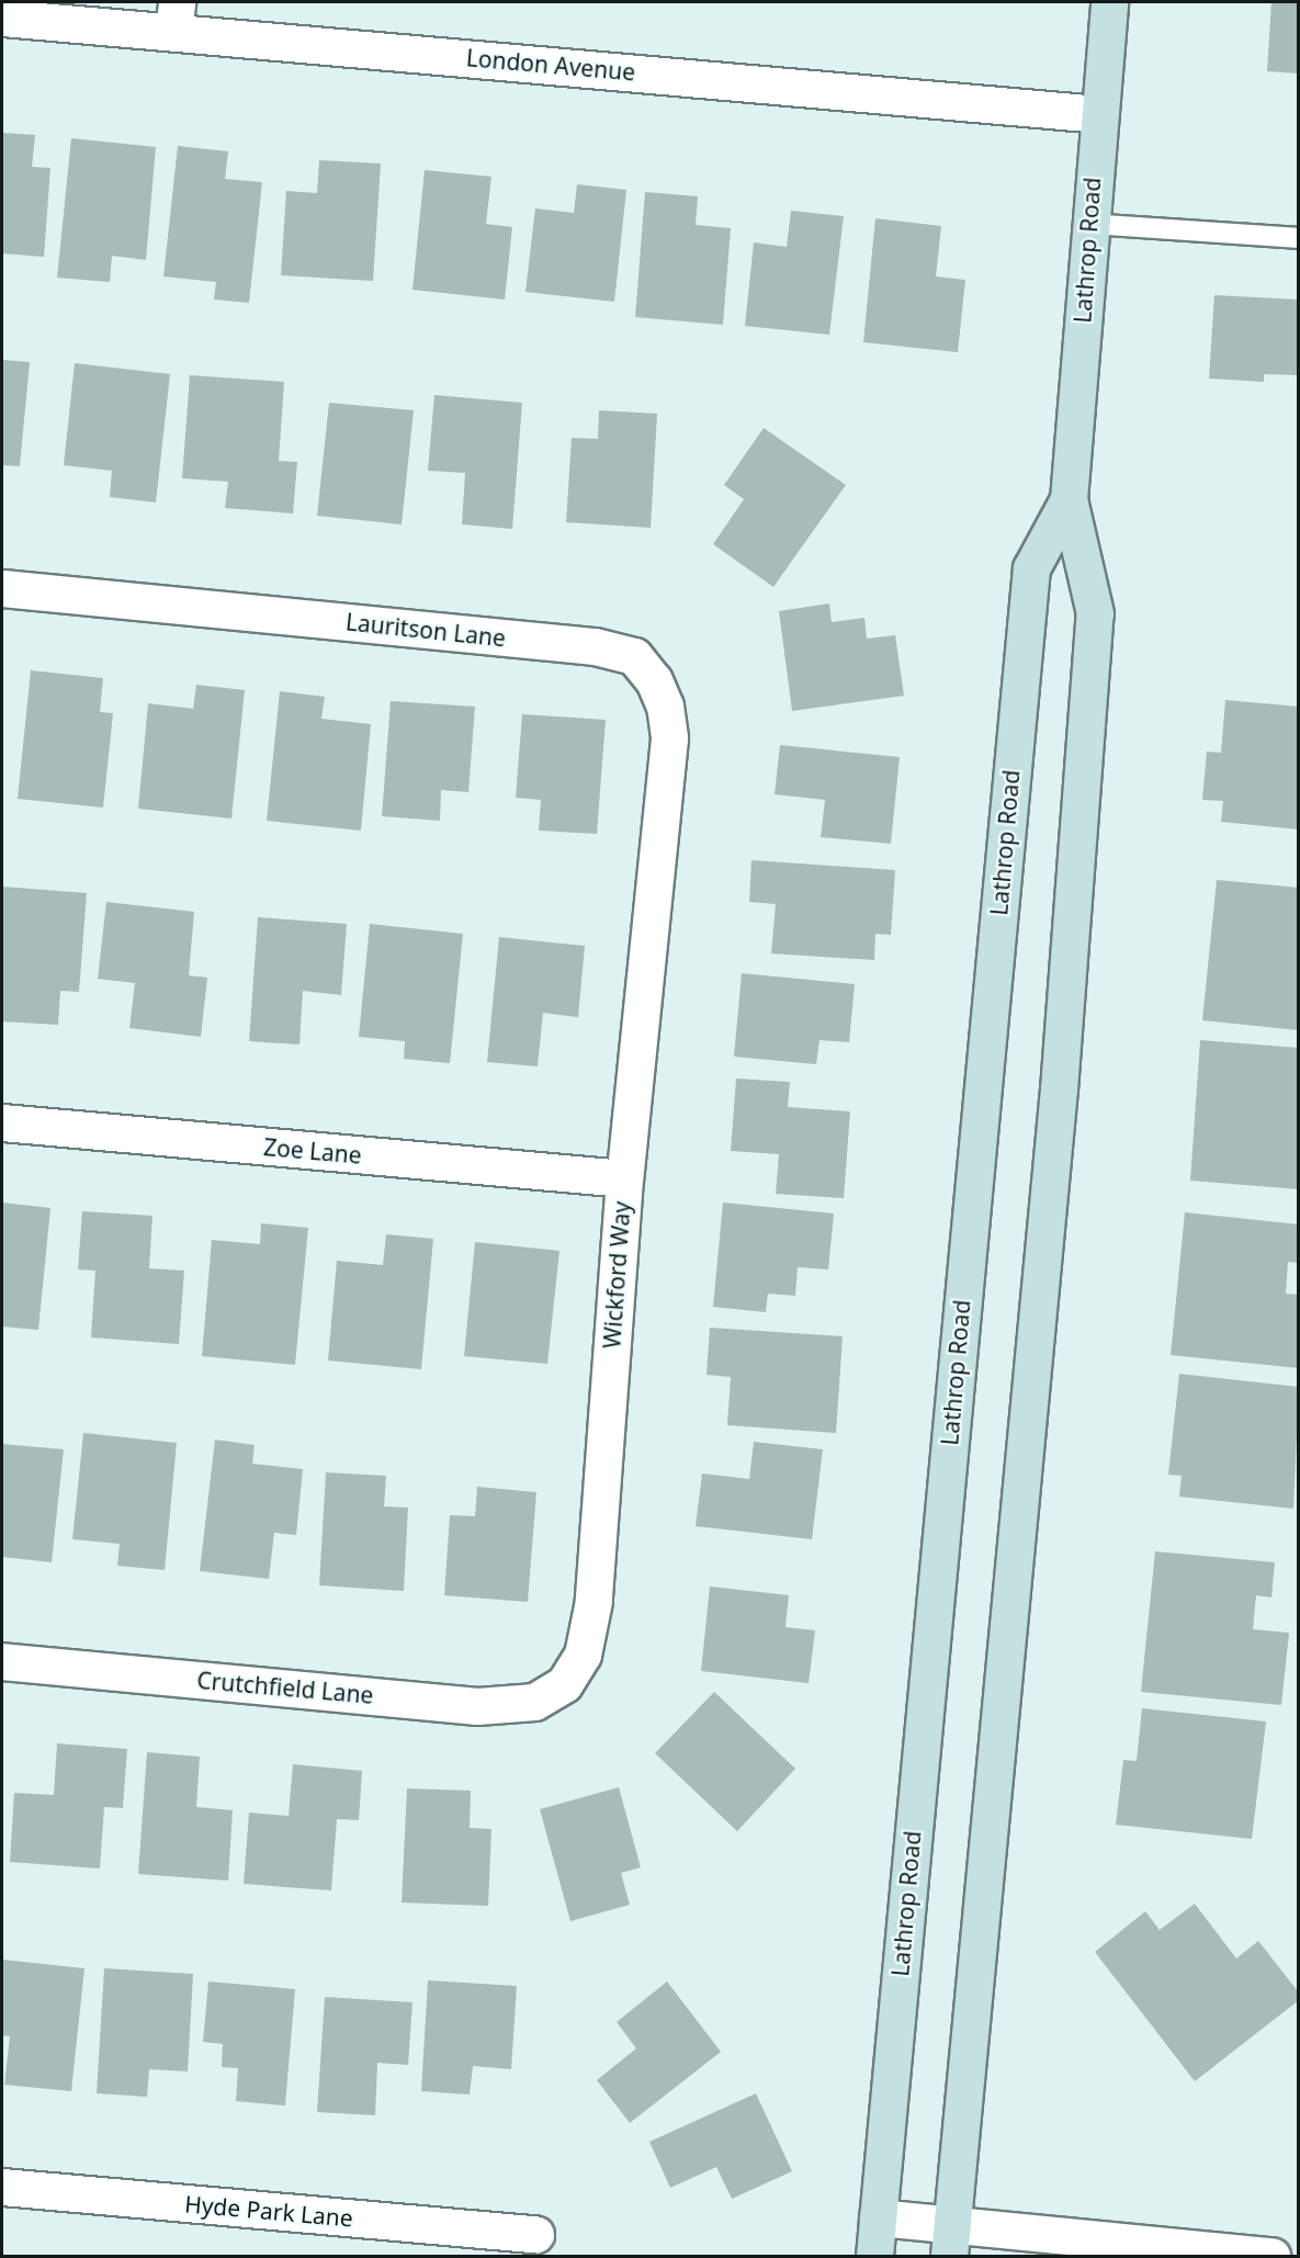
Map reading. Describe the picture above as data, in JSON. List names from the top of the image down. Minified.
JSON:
{"streets":{"main road":["Lathrop Road"],"street":["London Avenue","Lauritson Lane","Zoe Lane","Wickford Way","Crutchfield Lane","Hyde Park Lane"]},"crossings":[["London Avenue","Lathrop Road"],["Lauritson Lane","Wickford Way"],["Zoe Lane","Wickford Way"],["Wickford Way","Crutchfield Lane"]]}
